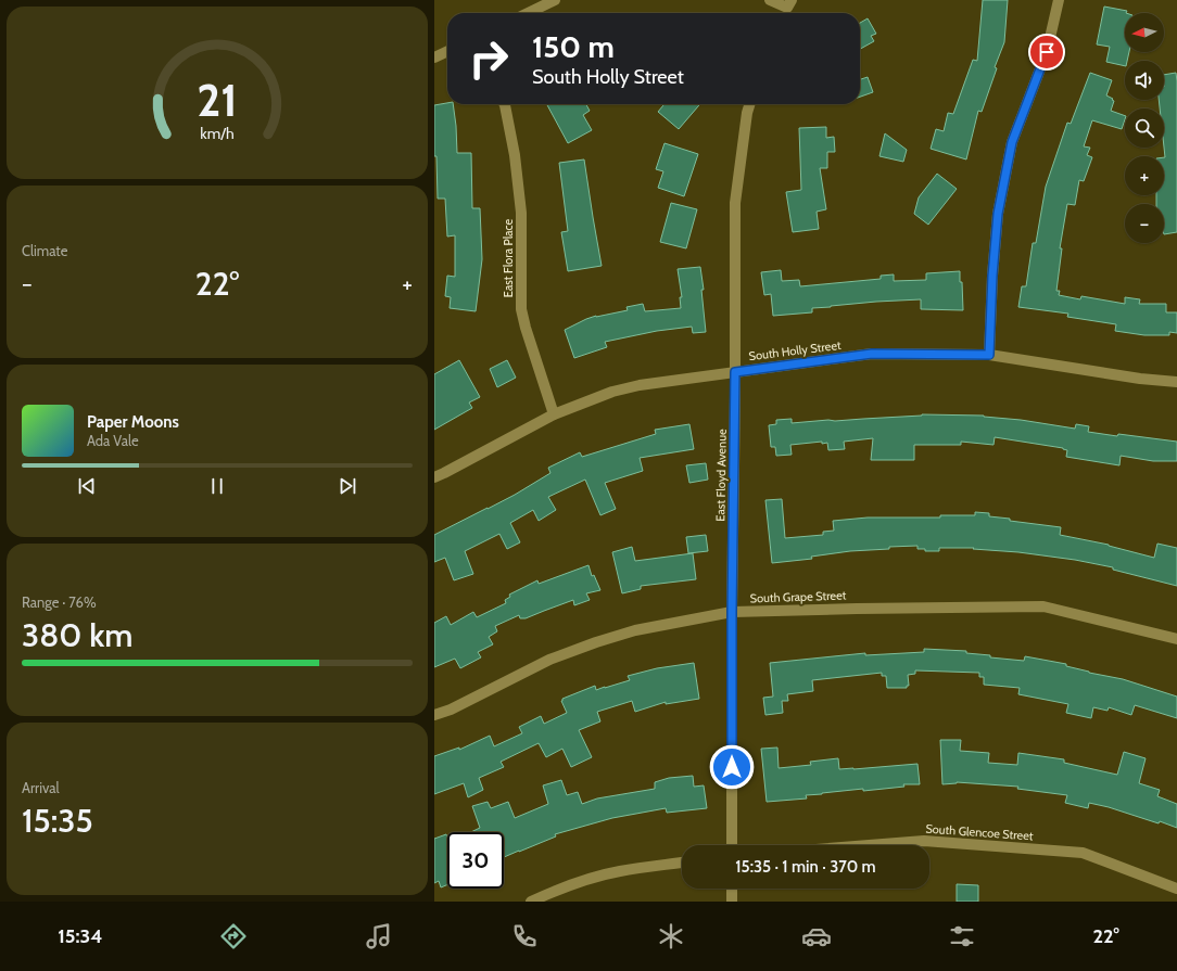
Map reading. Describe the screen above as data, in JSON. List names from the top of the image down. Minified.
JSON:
{"streets":{"street":["East Flora Place","South Holly Street","East Floyd Avenue","South Grape Street","South Glencoe Street"]},"crossings":[["East Flora Place","South Holly Street"],["South Holly Street","East Floyd Avenue"],["East Floyd Avenue","South Grape Street"]],"north":"left","page":{"map_buttons":["+","−"],"turn":["150 m","South Holly Street"],"tile":["Climate",["Range · 76%","380 km"],["Arrival","15:35"]],"heat":["−","22°","+"],"song":["Paper Moons","Ada Vale"],"limit":"30","trip":"15:35 · 1 min · 370 m","tabs":["15:34","22°"],"gauge":["21","km/h"]}}
